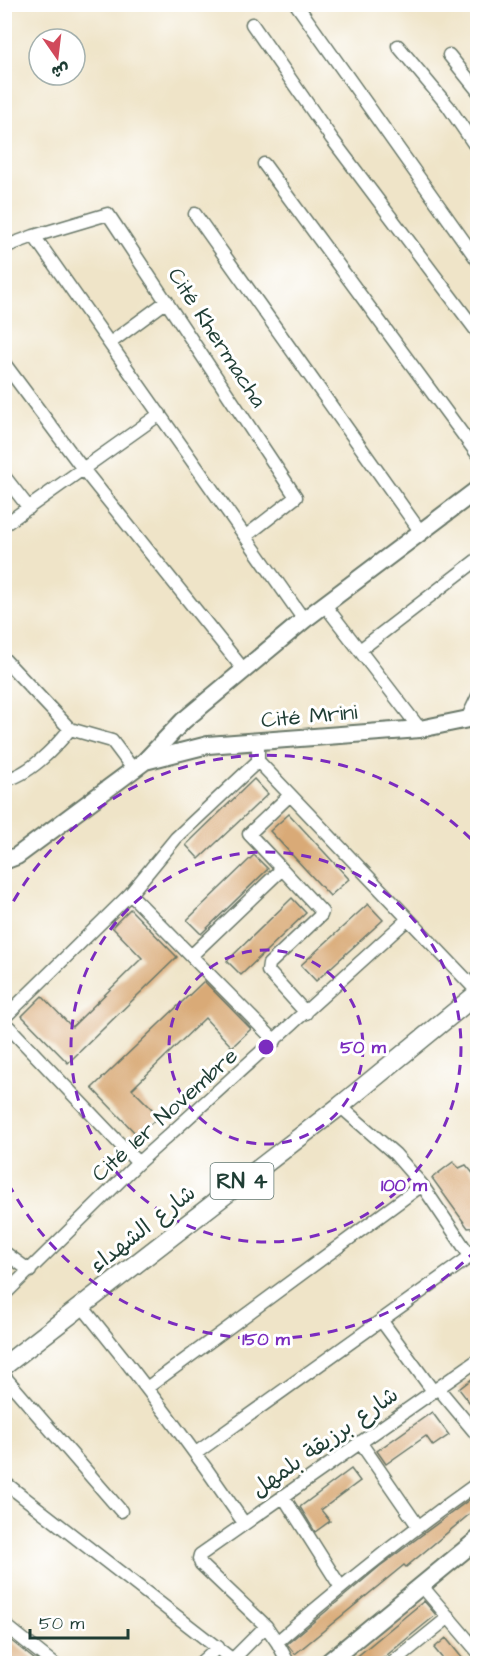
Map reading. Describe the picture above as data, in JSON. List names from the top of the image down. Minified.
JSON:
{"streets":{"main road":["RN 4","شارع الشهداء"],"street":["Cité Khermacha","Cité Mrini","Cité 1er Novembre","شارع برزيقة بلمهل"]},"scale_bar":"50 m","north":"bottom","rings":["50 m","100 m","150 m"]}
